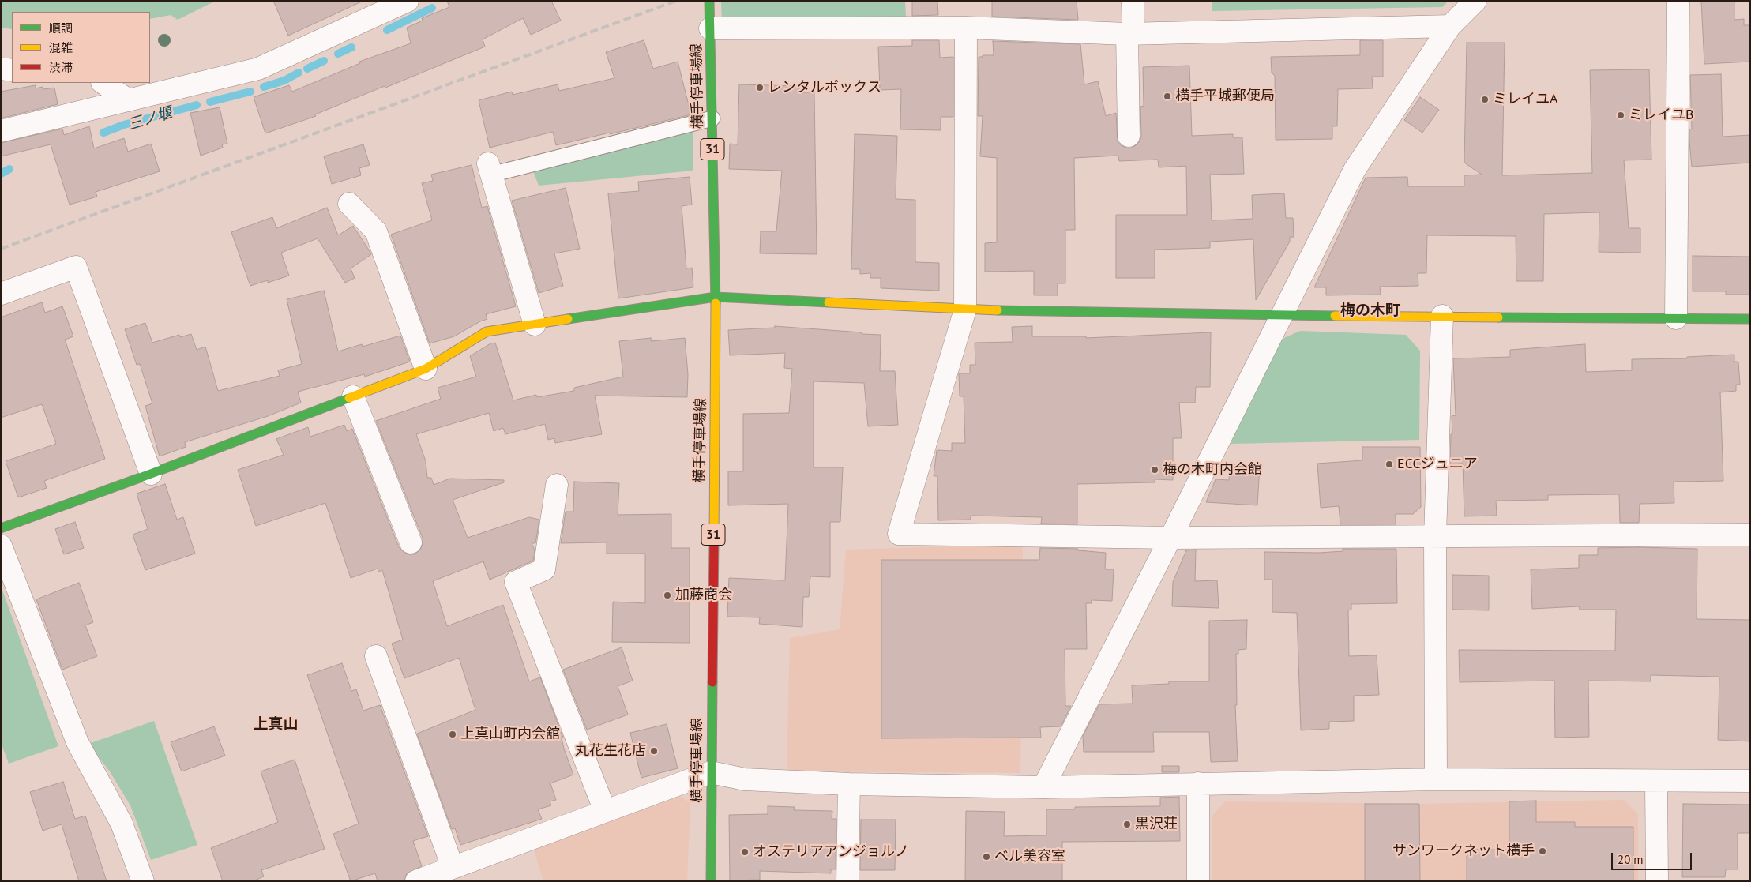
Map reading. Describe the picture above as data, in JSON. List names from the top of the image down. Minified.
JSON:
{"streets":{"street":["横手停車場線","31"]},"districts":["梅の木町","上真山"],"water":["三ノ堰"],"places":["レンタルボックス","横手平城郵便局","ミレイユA","ミレイユB","ECCジュニア","梅の木町内会館","加藤商会","上真山町内会舘","丸花生花店","黒沢荘","サンワークネット横手","オステリアアンジョルノ","ベル美容室"],"legend":["順調","混雑","渋滞"],"scale_bar":"20 m"}
